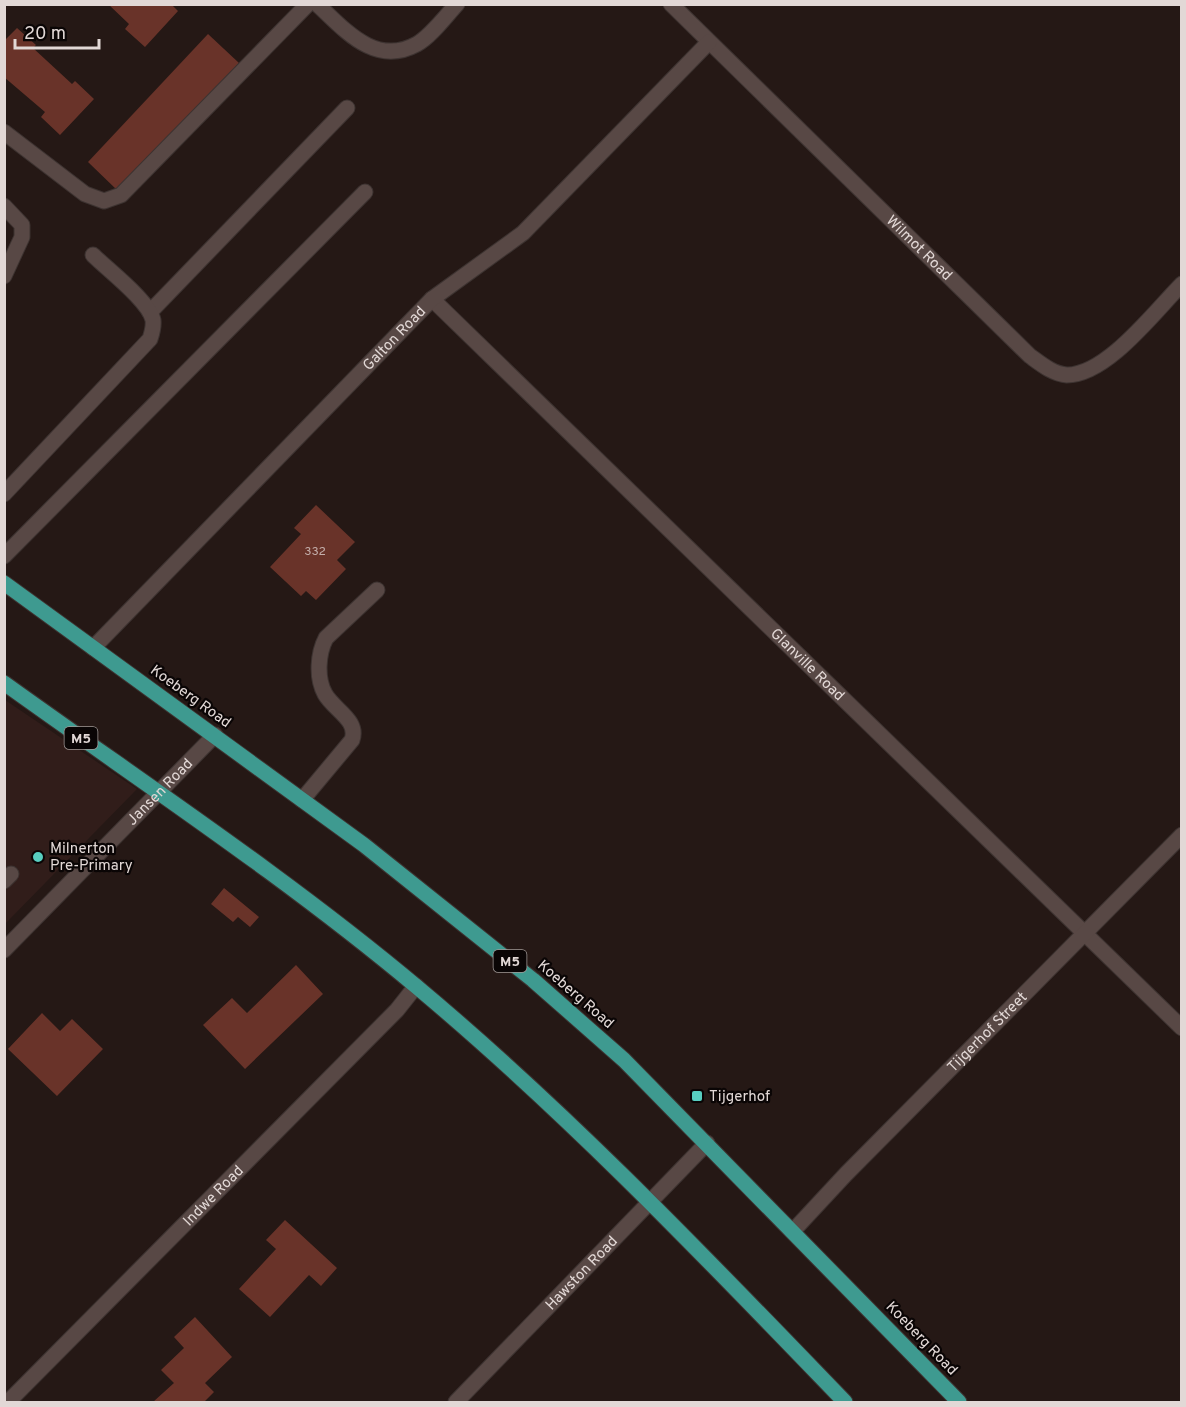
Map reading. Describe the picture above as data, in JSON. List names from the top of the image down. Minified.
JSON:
{"streets":{"main road":["Koeberg Road","M5"],"street":["Wilmot Road","Galton Road","Glanville Road","Jansen Road","Tijgerhof Street","Indwe Road","Hawston Road"]},"crossings":[["Wilmot Road","Galton Road"],["Galton Road","Glanville Road"],["Galton Road","Koeberg Road"],["Glanville Road","Tijgerhof Street"],["Koeberg Road","Jansen Road"],["Koeberg Road","Tijgerhof Street"],["Koeberg Road","Hawston Road"],["M5","Jansen Road"],["M5","Indwe Road"],["M5","Hawston Road"]],"places":{"other":["Milnerton Pre-Primary"],"transit":["Tijgerhof"]},"house_numbers":["332"],"scale_bar":"20 m"}
